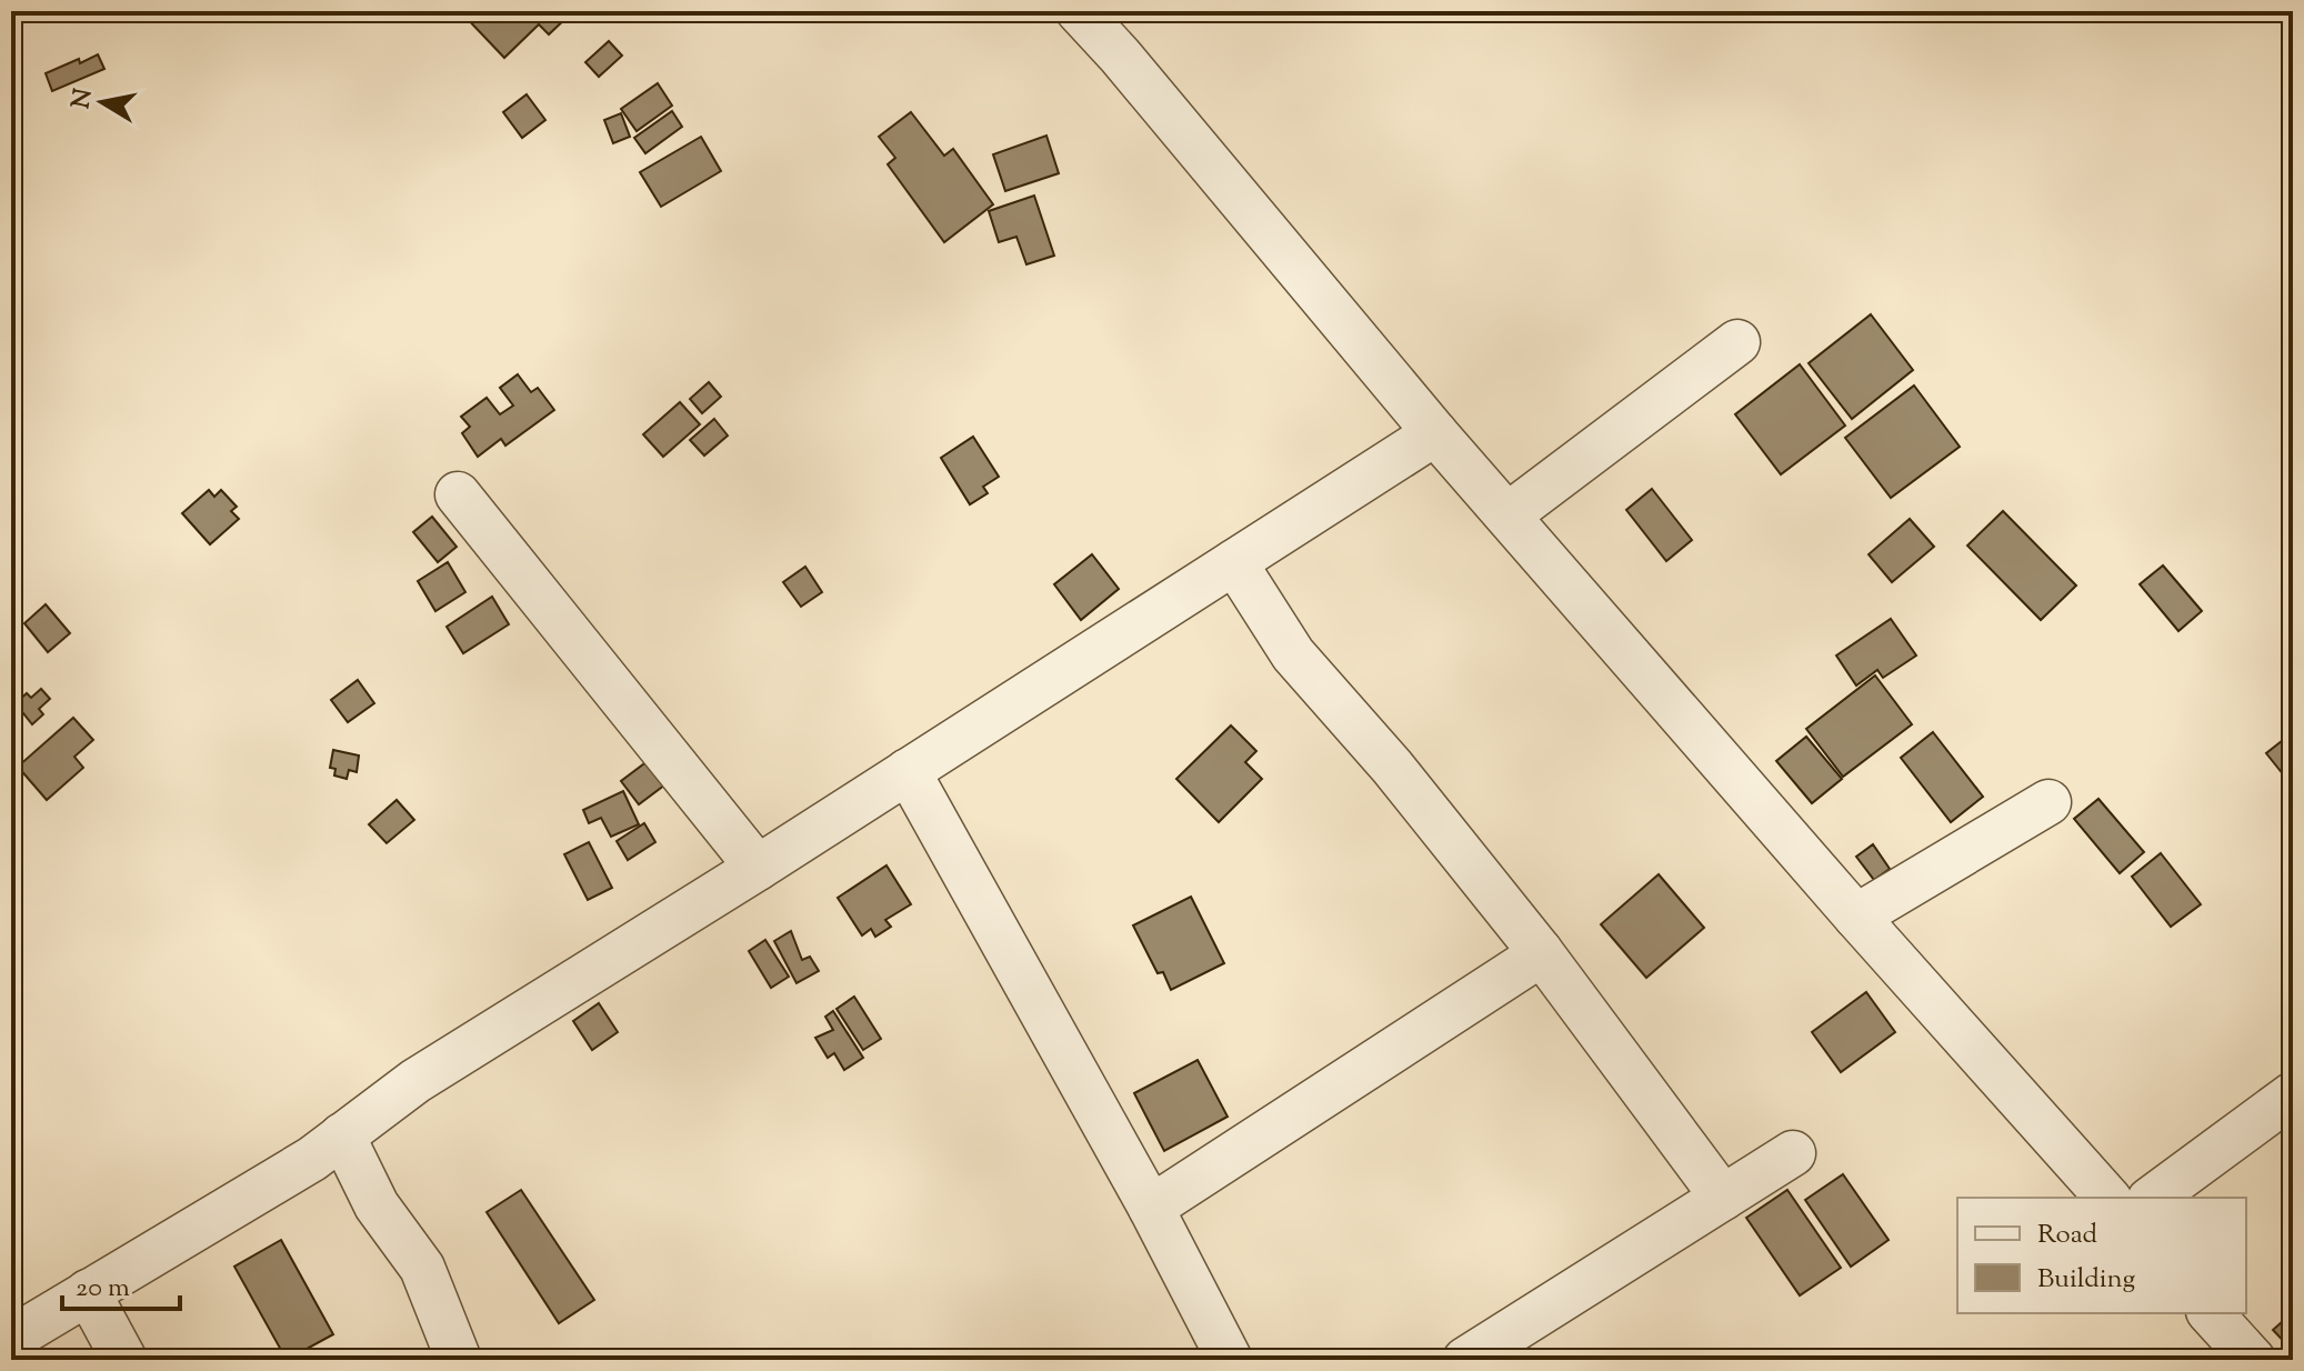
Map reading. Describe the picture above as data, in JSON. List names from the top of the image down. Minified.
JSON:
{"legend":["Road","Building"],"scale_bar":"20 m","north":"left"}
